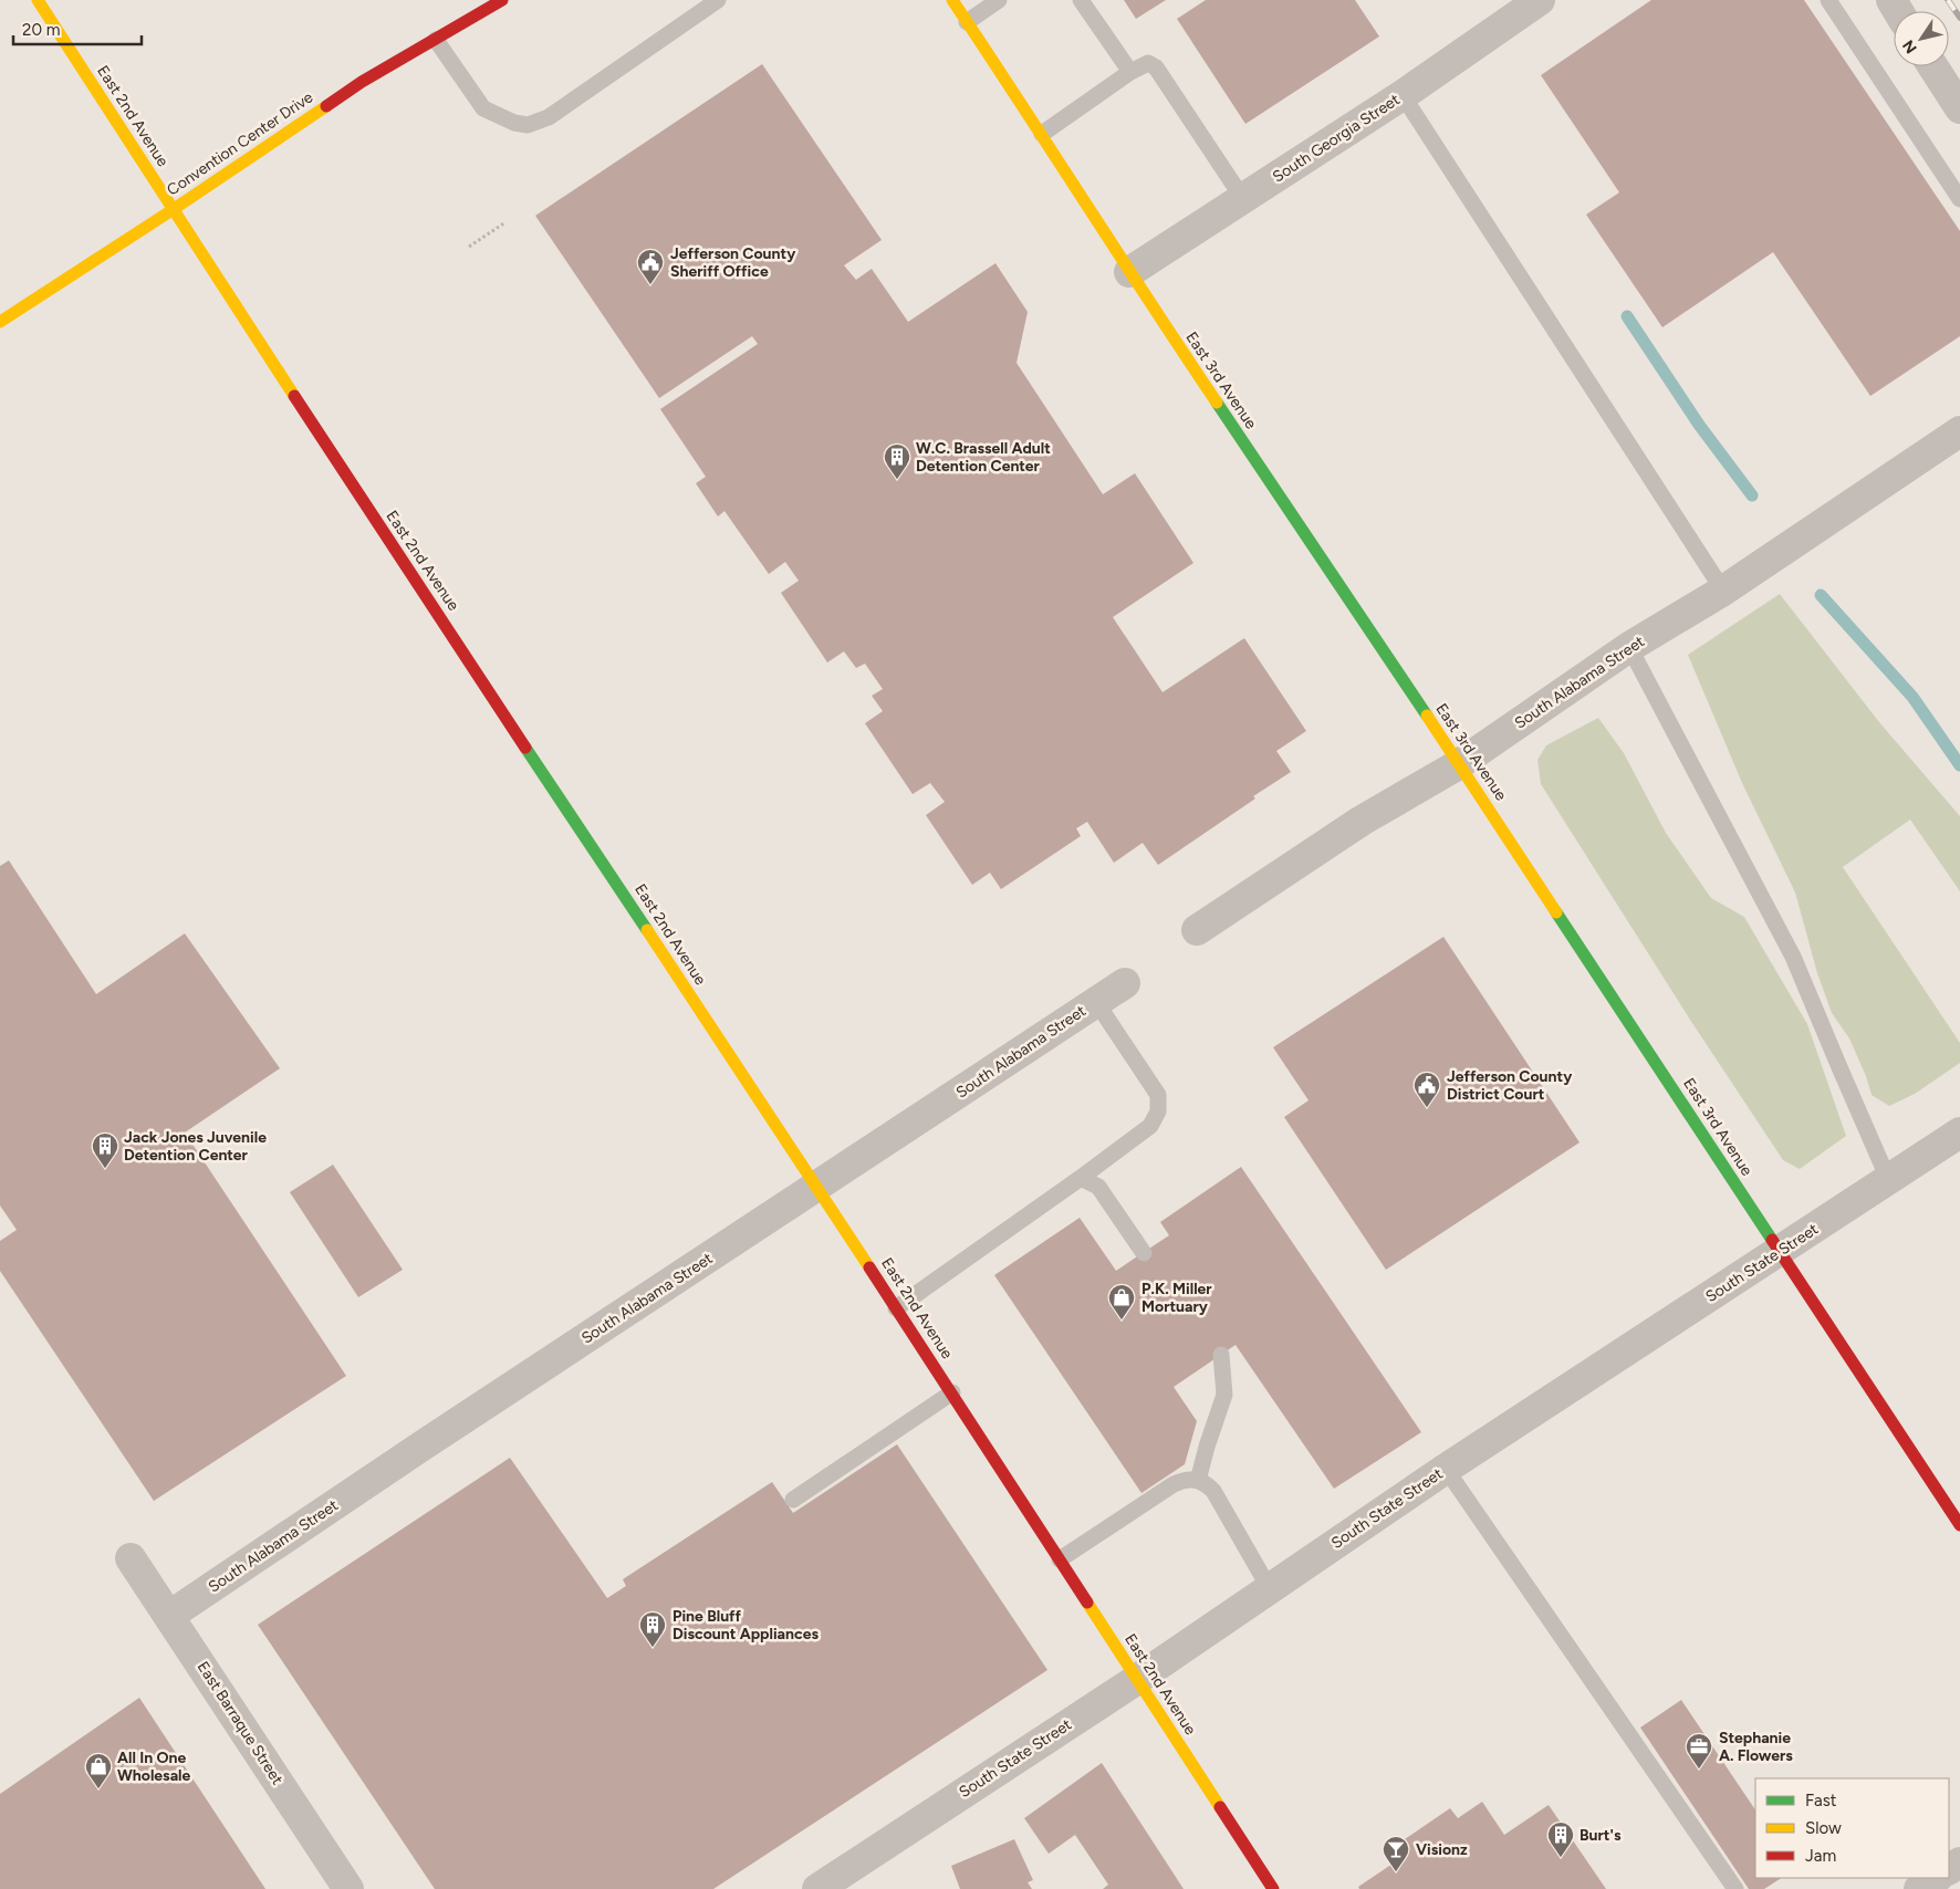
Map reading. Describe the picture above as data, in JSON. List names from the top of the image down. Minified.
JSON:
{"streets":{"street":["East 2nd Avenue","South Georgia Street","Convention Center Drive","East 3rd Avenue","South Alabama Street","South State Street","East Barraque Street"]},"crossings":[["East 2nd Avenue","Convention Center Drive"],["East 2nd Avenue","South Alabama Street"],["East 2nd Avenue","South State Street"],["South Georgia Street","East 3rd Avenue"],["East 3rd Avenue","South Alabama Street"],["East 3rd Avenue","South State Street"],["South Alabama Street","East Barraque Street"]],"places":{"public building":["Jefferson County Sheriff Office","Jefferson County District Court"],"building":["W.C. Brassell Adult Detention Center","Jack Jones Juvenile Detention Center","Pine Bluff Discount Appliances","Burt's"],"shop":["P.K. Miller Mortuary","All In One Wholesale"],"office":["Stephanie A. Flowers"],"bar":["Visionz"]},"legend":["Fast","Slow","Jam"],"scale_bar":"20 m","north":"bottom left"}
